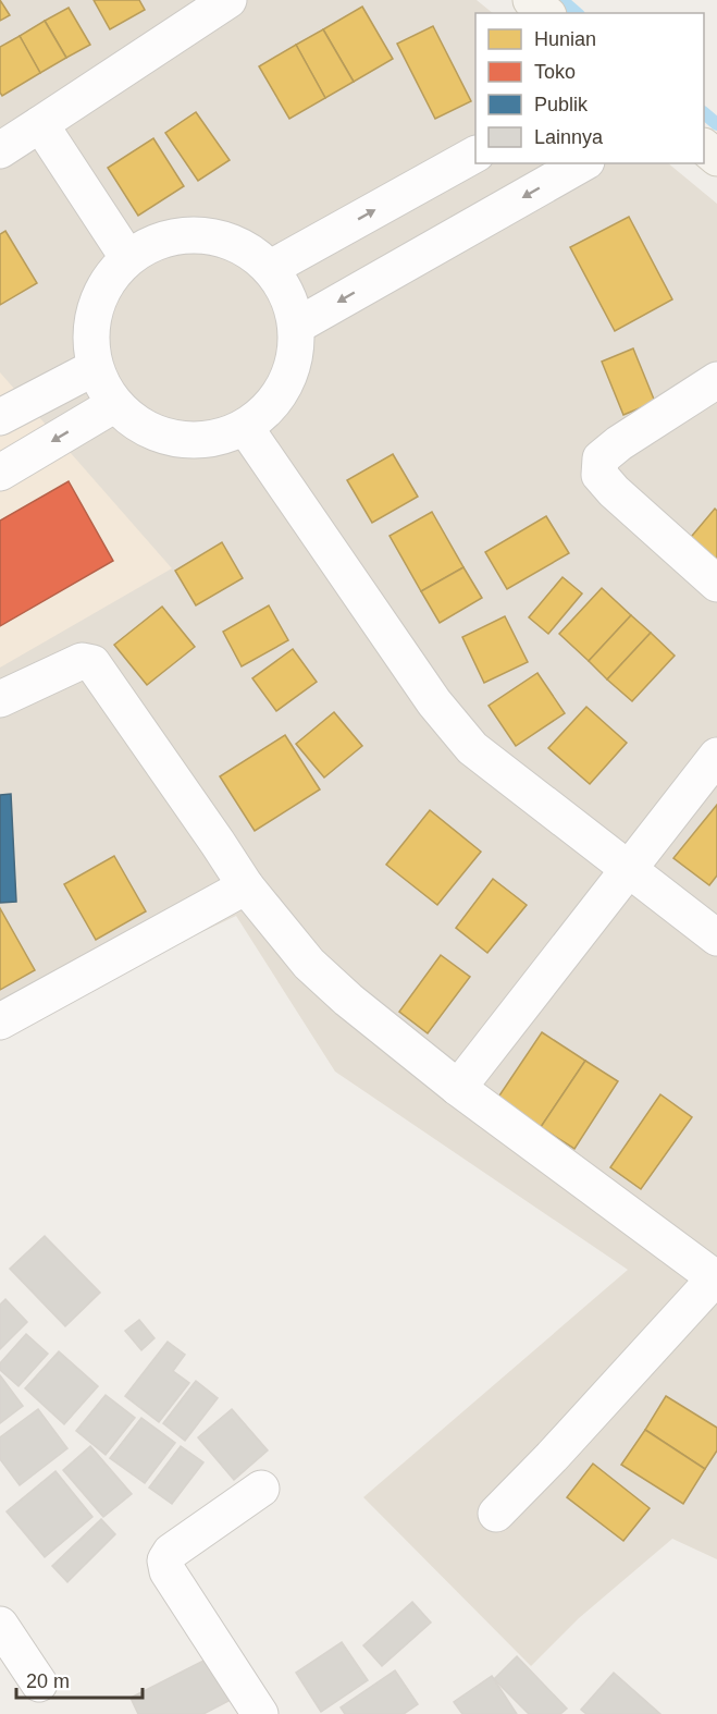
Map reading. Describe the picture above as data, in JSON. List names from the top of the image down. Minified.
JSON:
{"legend":["Hunian","Toko","Publik","Lainnya"],"scale_bar":"20 m"}
